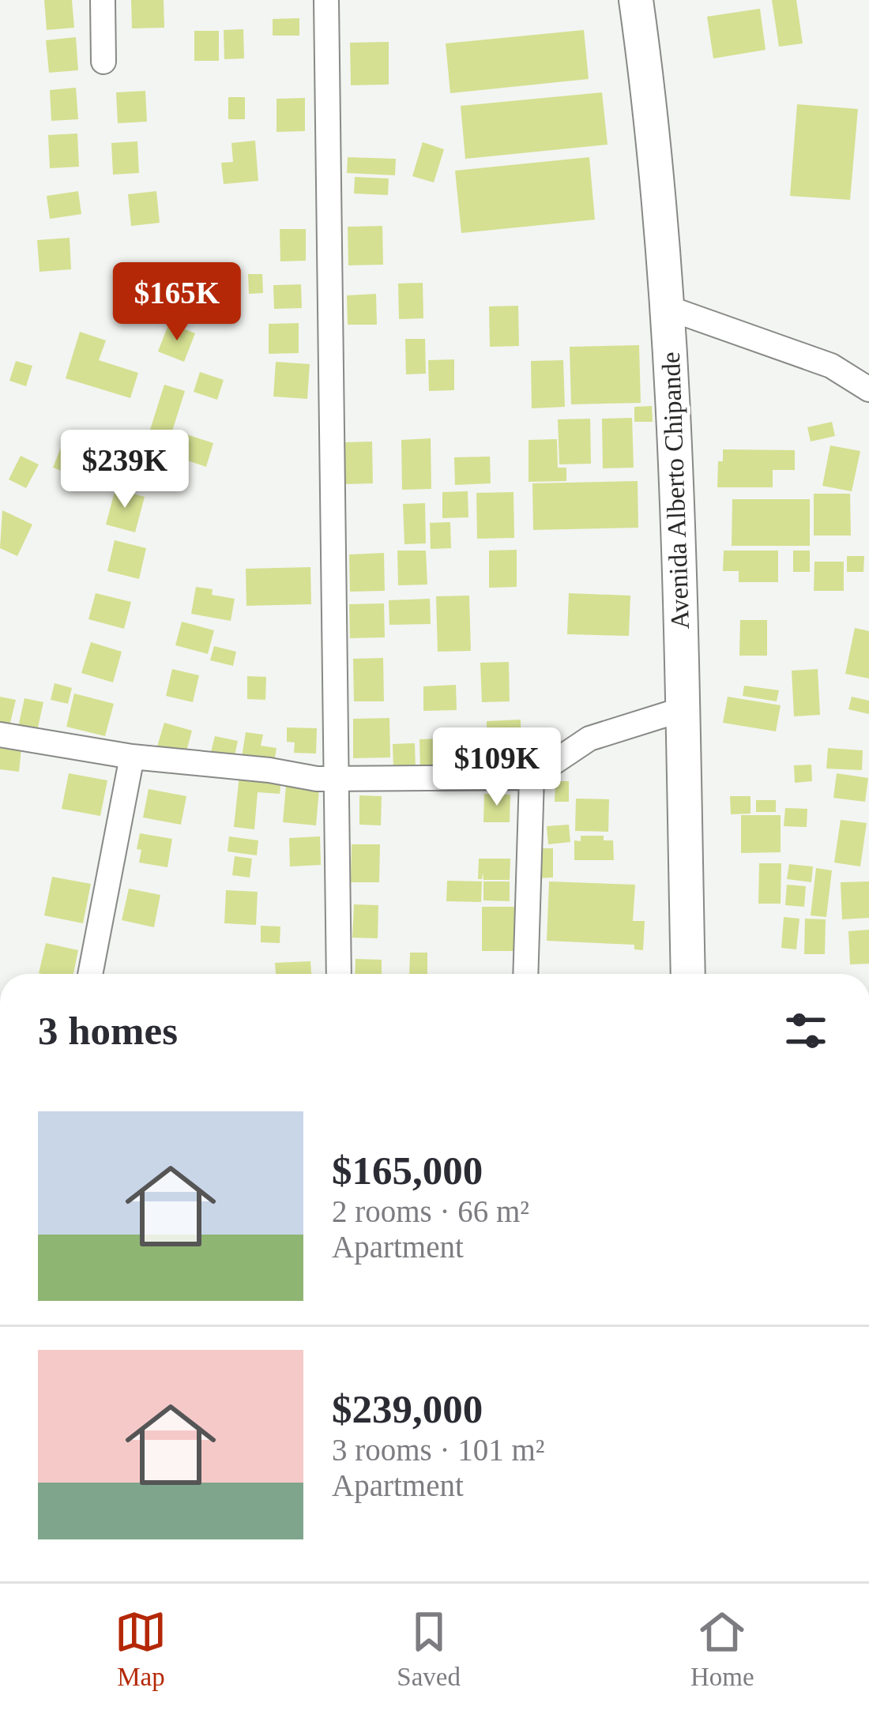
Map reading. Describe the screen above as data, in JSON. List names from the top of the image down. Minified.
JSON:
{"streets":{"main road":["Avenida Alberto Chipande"]},"page":{"price":["$165K","$239K","$109K"],"heading":"3 homes","list":[{"name":"$165,000","note":"2 rooms · 66 m² · Apartment"},{"name":"$239,000","note":"3 rooms · 101 m² · Apartment"}],"tabs":["Map","Saved","Home"]}}
